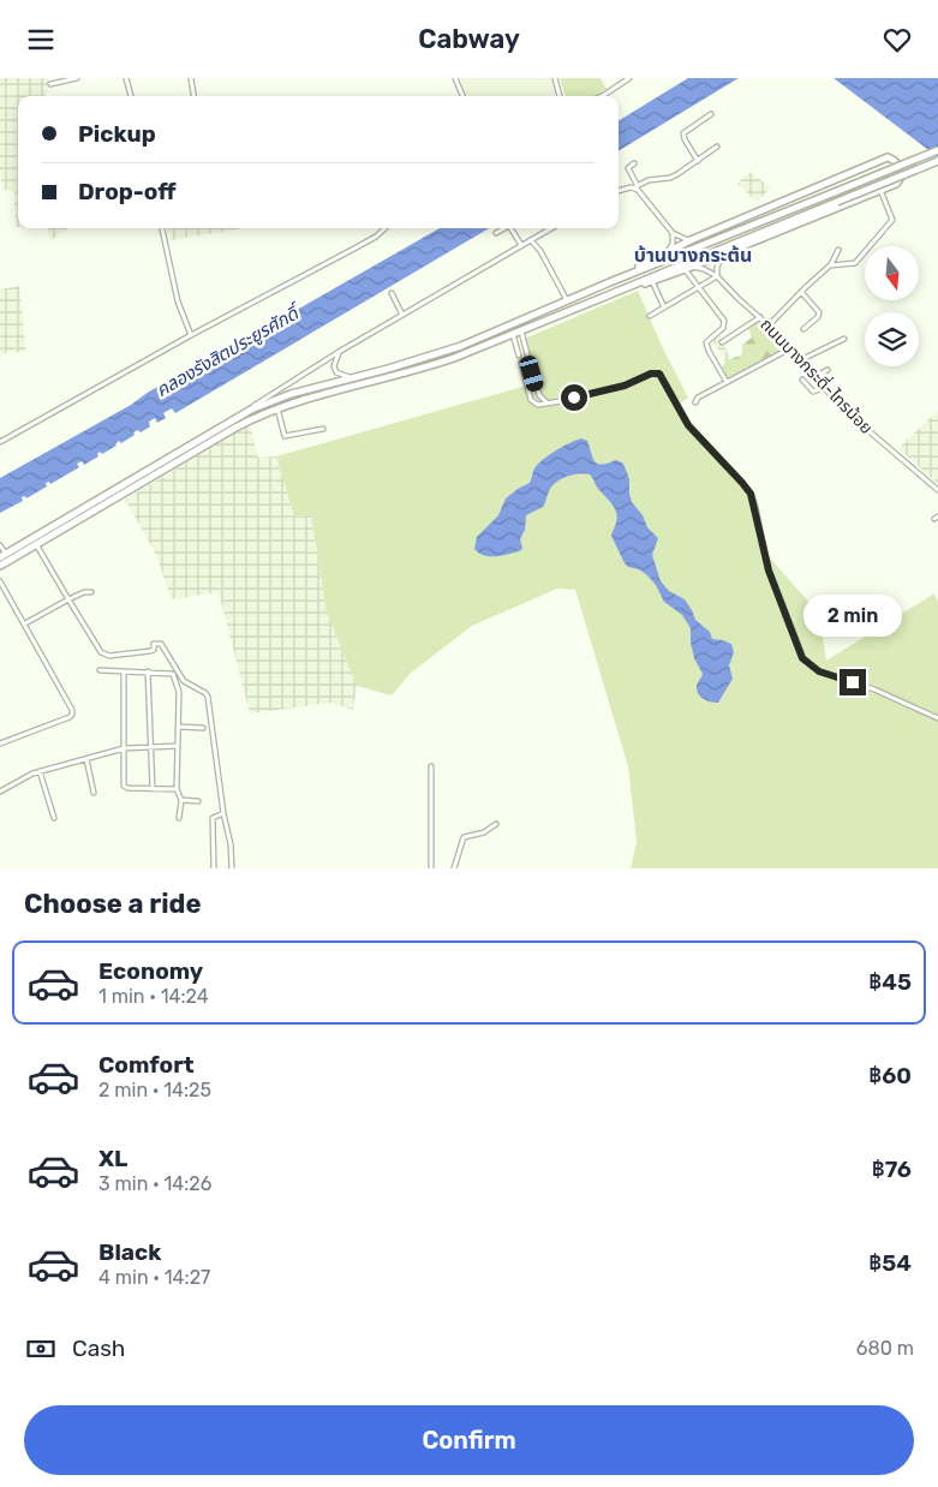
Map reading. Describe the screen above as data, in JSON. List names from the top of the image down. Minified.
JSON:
{"streets":{"street":["ถนนบางกระดี่-ไทรน้อย"]},"districts":["บ้านบางกระต้น"],"water":["คลองรังสิตประยูรศักดิ์"],"north":"bottom","page":{"header":"Cabway","banner":["Pickup","Drop-off"],"bubble":"2 min","heading":"Choose a ride","list":[{"name":"Economy","note":"1 min · 14:24","value":"฿45"},{"name":"Comfort","note":"2 min · 14:25","value":"฿60"},{"name":"XL","note":"3 min · 14:26","value":"฿76"},{"name":"Black","note":"4 min · 14:27","value":"฿54"}],"pay":["Cash","680 m"],"buttons":"Confirm"}}
